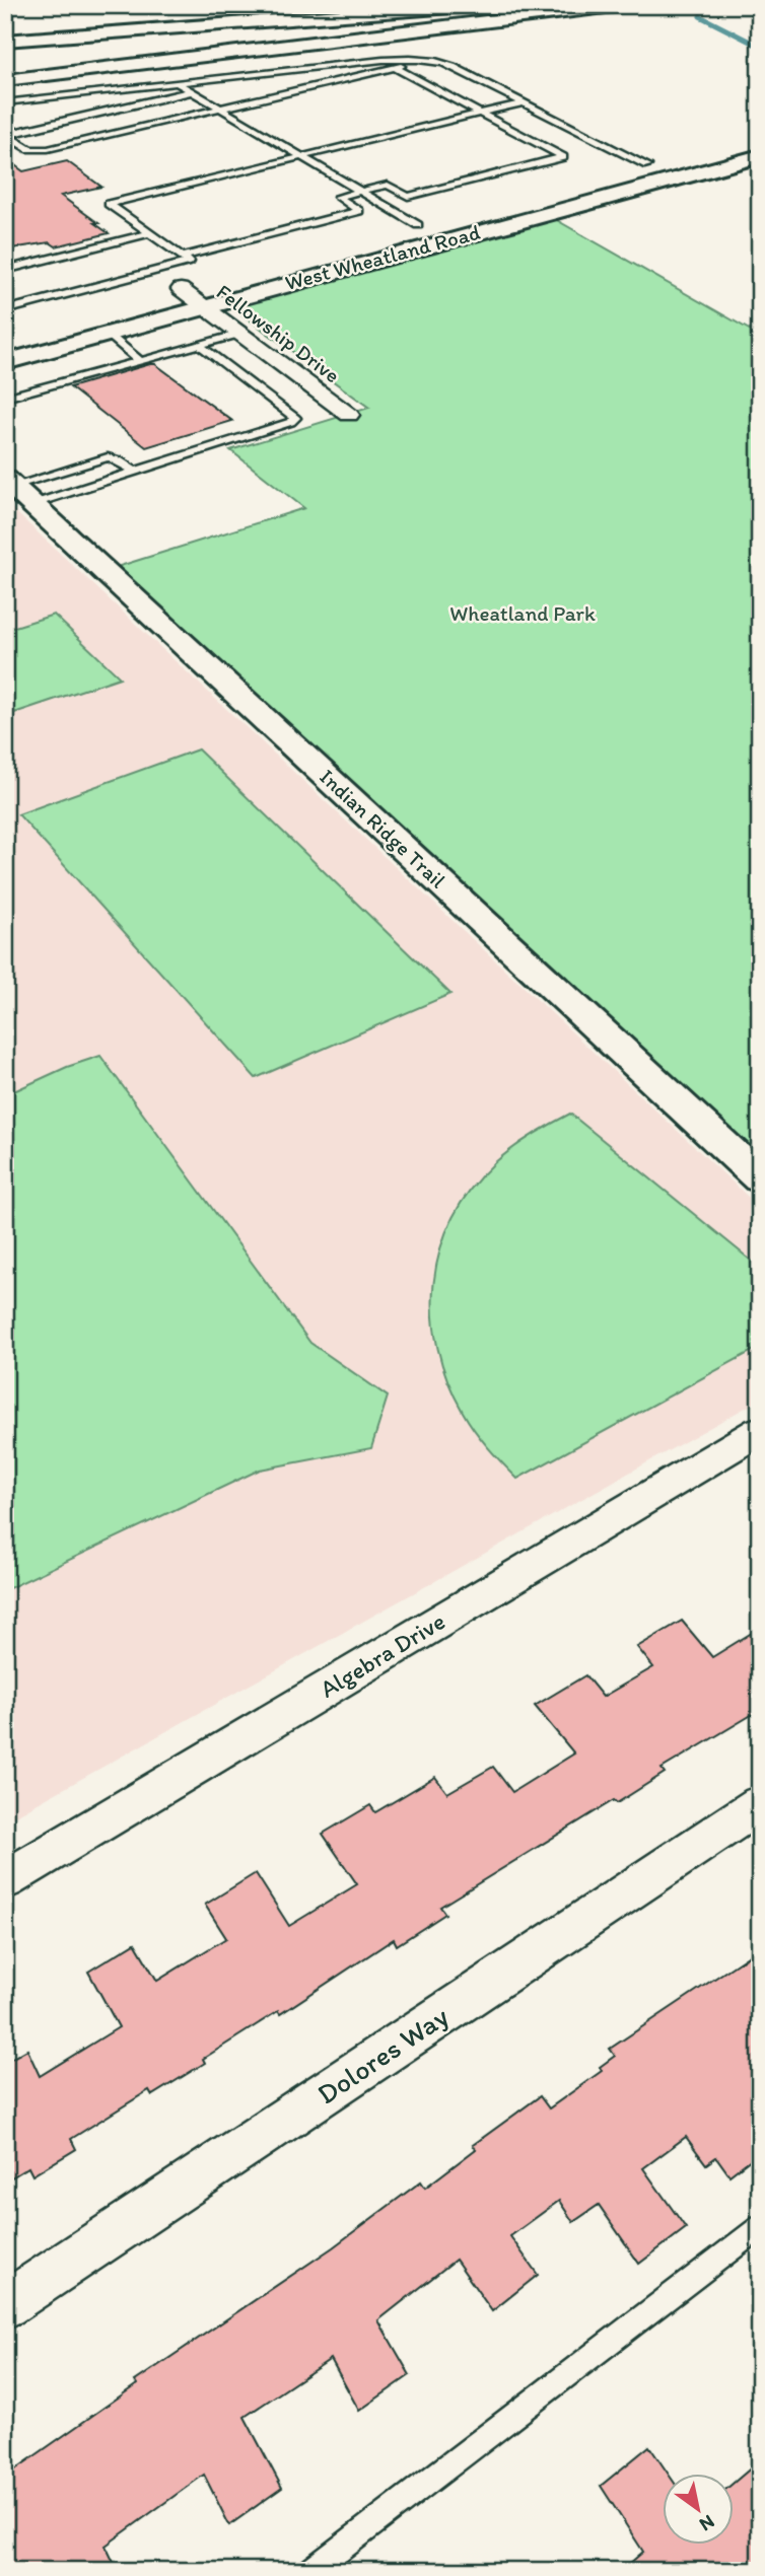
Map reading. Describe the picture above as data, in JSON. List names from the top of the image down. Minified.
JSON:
{"streets":{"main road":["West Wheatland Road","Indian Ridge Trail"],"street":["Fellowship Drive","Algebra Drive","Dolores Way"]},"crossings":[["West Wheatland Road","Fellowship Drive"]],"parks":["Wheatland Park"],"north":"bottom right"}
